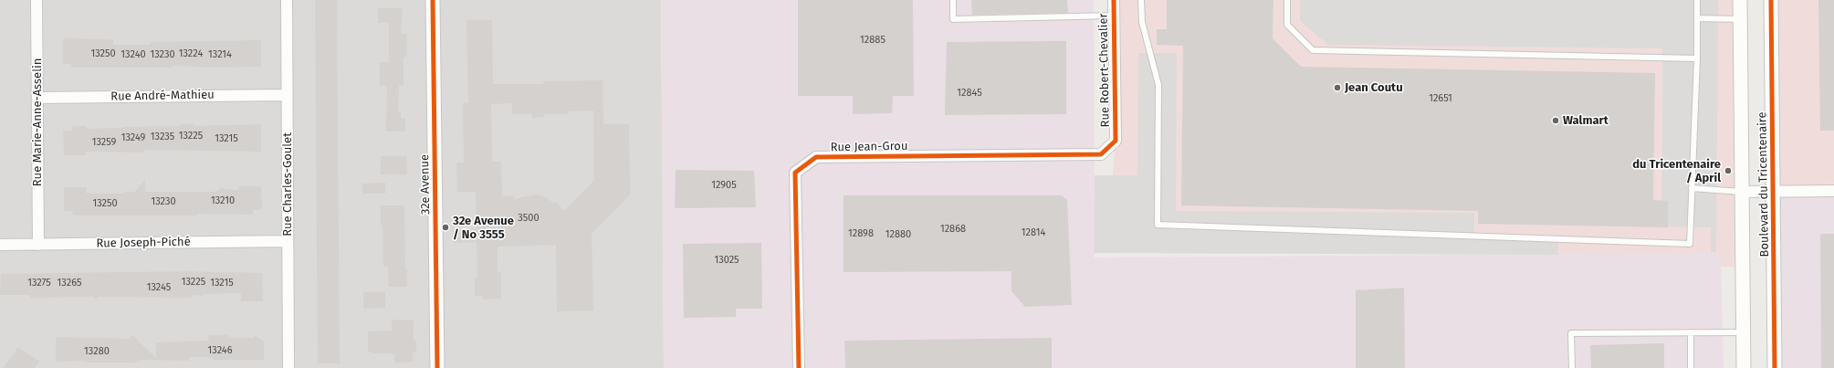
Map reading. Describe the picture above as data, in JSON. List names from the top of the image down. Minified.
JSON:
{"streets":{"street":["Rue Robert-Chevalier","Rue André-Mathieu","Rue Marie-Anne-Asselin","Rue Jean-Grou","Rue Charles-Goulet","32e Avenue","Boulevard du Tricentenaire","Rue Joseph-Piché"]},"crossings":[["Rue Robert-Chevalier","Rue Jean-Grou"],["Rue André-Mathieu","Rue Marie-Anne-Asselin"],["Rue André-Mathieu","Rue Charles-Goulet"],["Rue Marie-Anne-Asselin","Rue Joseph-Piché"],["Rue Charles-Goulet","Rue Joseph-Piché"]],"places":["Jean Coutu","Walmart","du Tricentenaire / April","32e Avenue / No 3555"],"house_numbers":["12885","13250","13224","13240","13230","13214","12845","12651","13225","13235","13249","13215","13259","12905","13210","13230","13250","3500","12868","12814","12898","12880","13025","13225","13275","13265","13215","13245","13246","13280"]}
